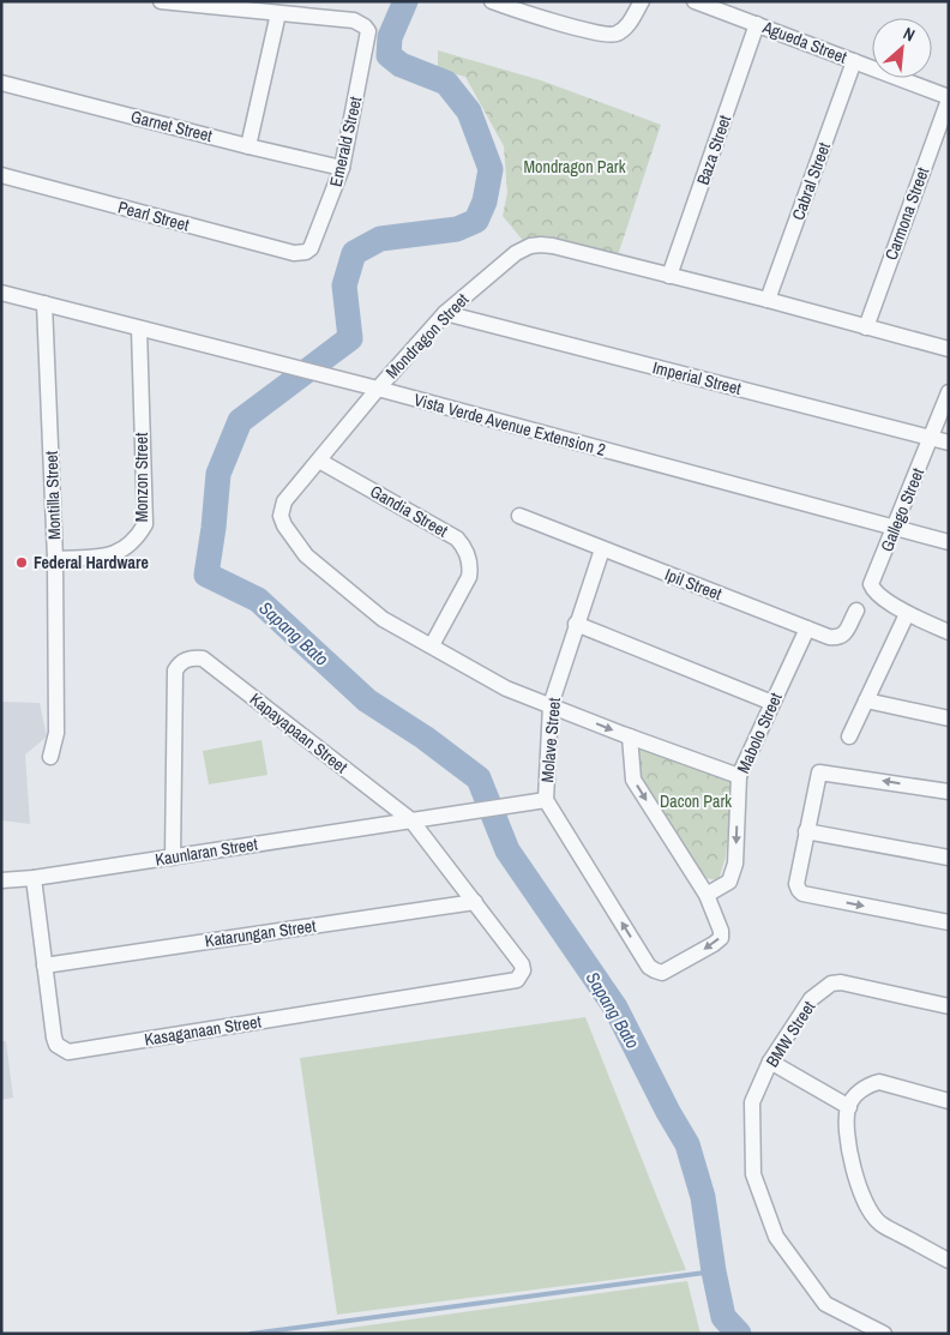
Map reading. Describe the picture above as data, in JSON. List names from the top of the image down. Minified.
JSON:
{"streets":{"street":["Agueda Street","Garnet Street","Emerald Street","Baza Street","Cabral Street","Carmona Street","Pearl Street","Mondragon Street","Imperial Street","Vista Verde Avenue Extension 2","Monzon Street","Montilla Street","Gallego Street","Gandia Street","Ipil Street","Kapayapaan Street","Mabolo Street","Molave Street","Kaunlaran Street","Katarungan Street","Kasaganaan Street","BMW Street"]},"crossings":[["Agueda Street","Baza Street"],["Agueda Street","Cabral Street"],["Agueda Street","Carmona Street"],["Garnet Street","Emerald Street"],["Emerald Street","Pearl Street"],["Baza Street","Mondragon Street"],["Cabral Street","Mondragon Street"],["Carmona Street","Mondragon Street"],["Mondragon Street","Imperial Street"],["Mondragon Street","Vista Verde Avenue Extension 2"],["Mondragon Street","Gandia Street"],["Mondragon Street","Mabolo Street"],["Mondragon Street","Molave Street"],["Imperial Street","Gallego Street"],["Vista Verde Avenue Extension 2","Monzon Street"],["Vista Verde Avenue Extension 2","Montilla Street"],["Vista Verde Avenue Extension 2","Gallego Street"],["Monzon Street","Montilla Street"],["Ipil Street","Mabolo Street"],["Ipil Street","Molave Street"],["Kapayapaan Street","Kaunlaran Street"],["Kapayapaan Street","Katarungan Street"],["Kapayapaan Street","Kasaganaan Street"],["Mabolo Street","Molave Street"],["Molave Street","Kaunlaran Street"],["Kaunlaran Street","Kasaganaan Street"],["Katarungan Street","Kasaganaan Street"]],"one_way":["Mabolo Street"],"water":["Sapang Bato"],"parks":["Mondragon Park","Dacon Park"],"places":["Federal Hardware"],"north":"top right"}
